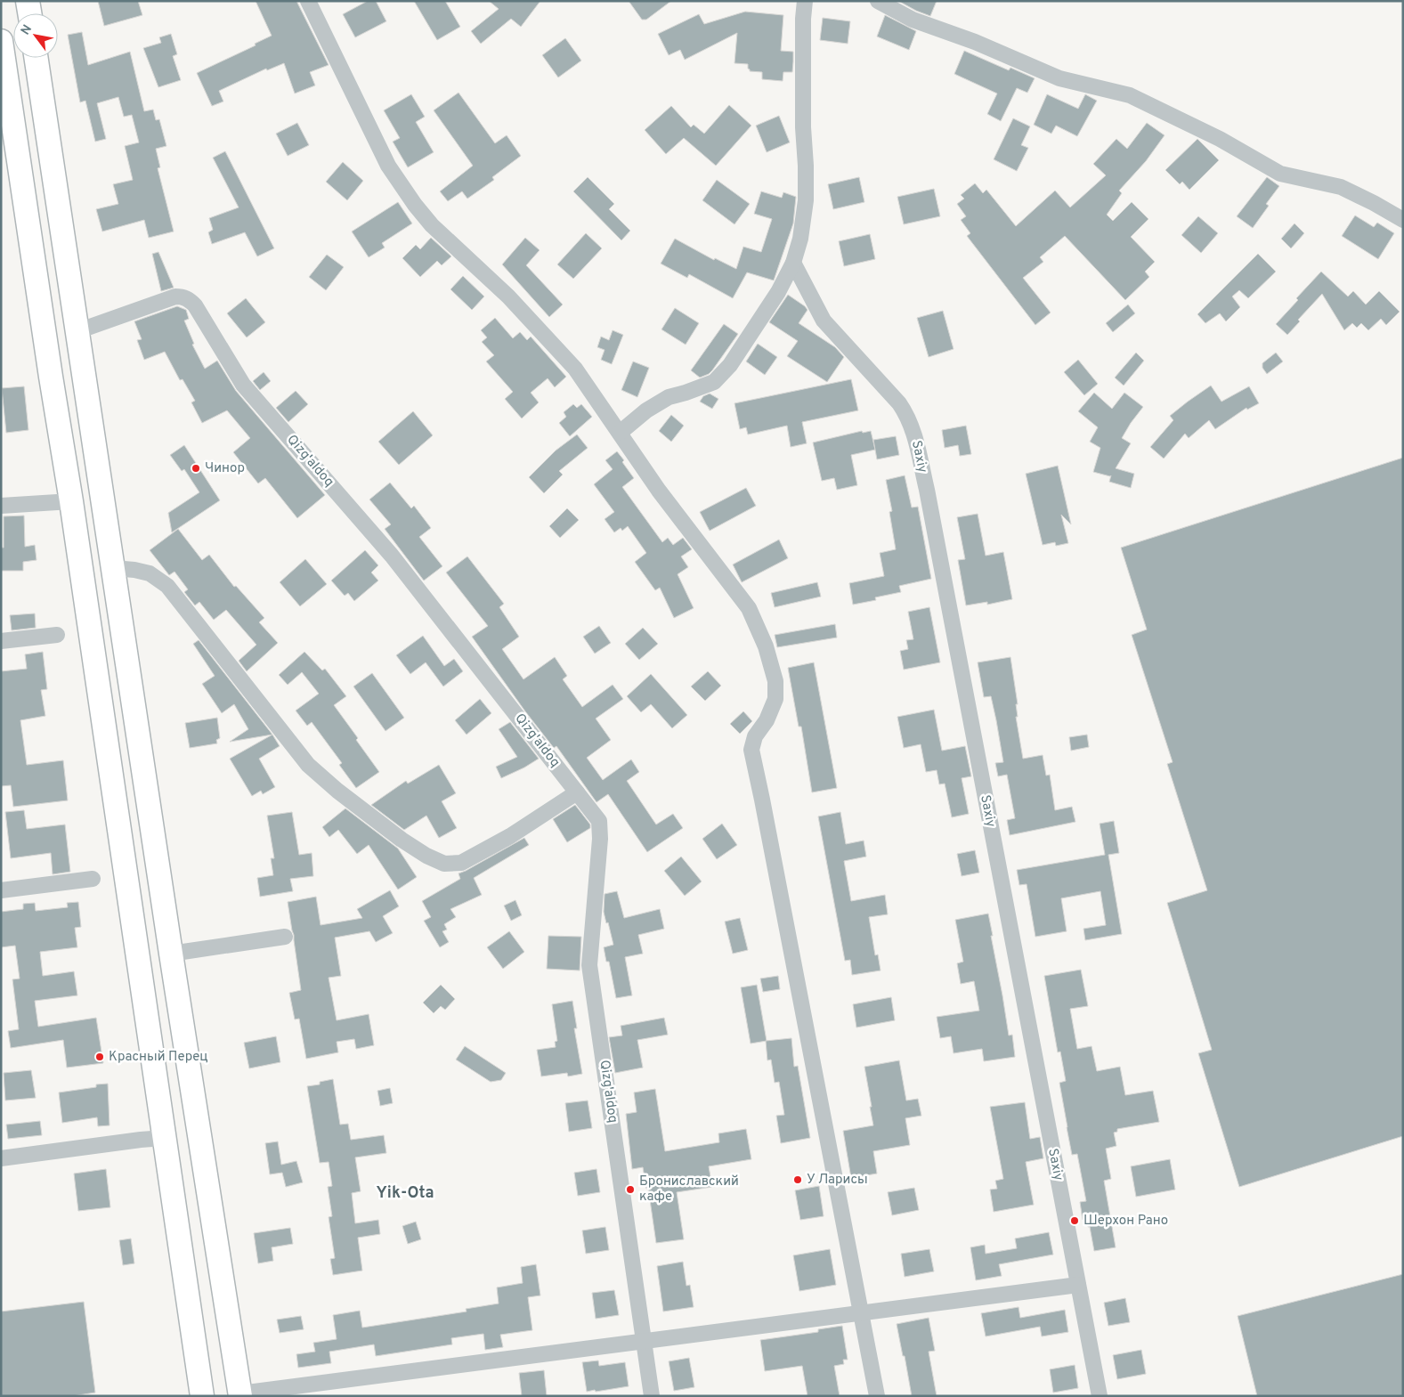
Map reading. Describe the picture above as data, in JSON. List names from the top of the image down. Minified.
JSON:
{"streets":{"street":["Saxiy","Qizg'aldoq"]},"districts":["Yik-Ota"],"places":["Чинор","Красный Перец","У Ларисы","Брониславский кафе","Шерхон Рано"],"north":"top left"}
